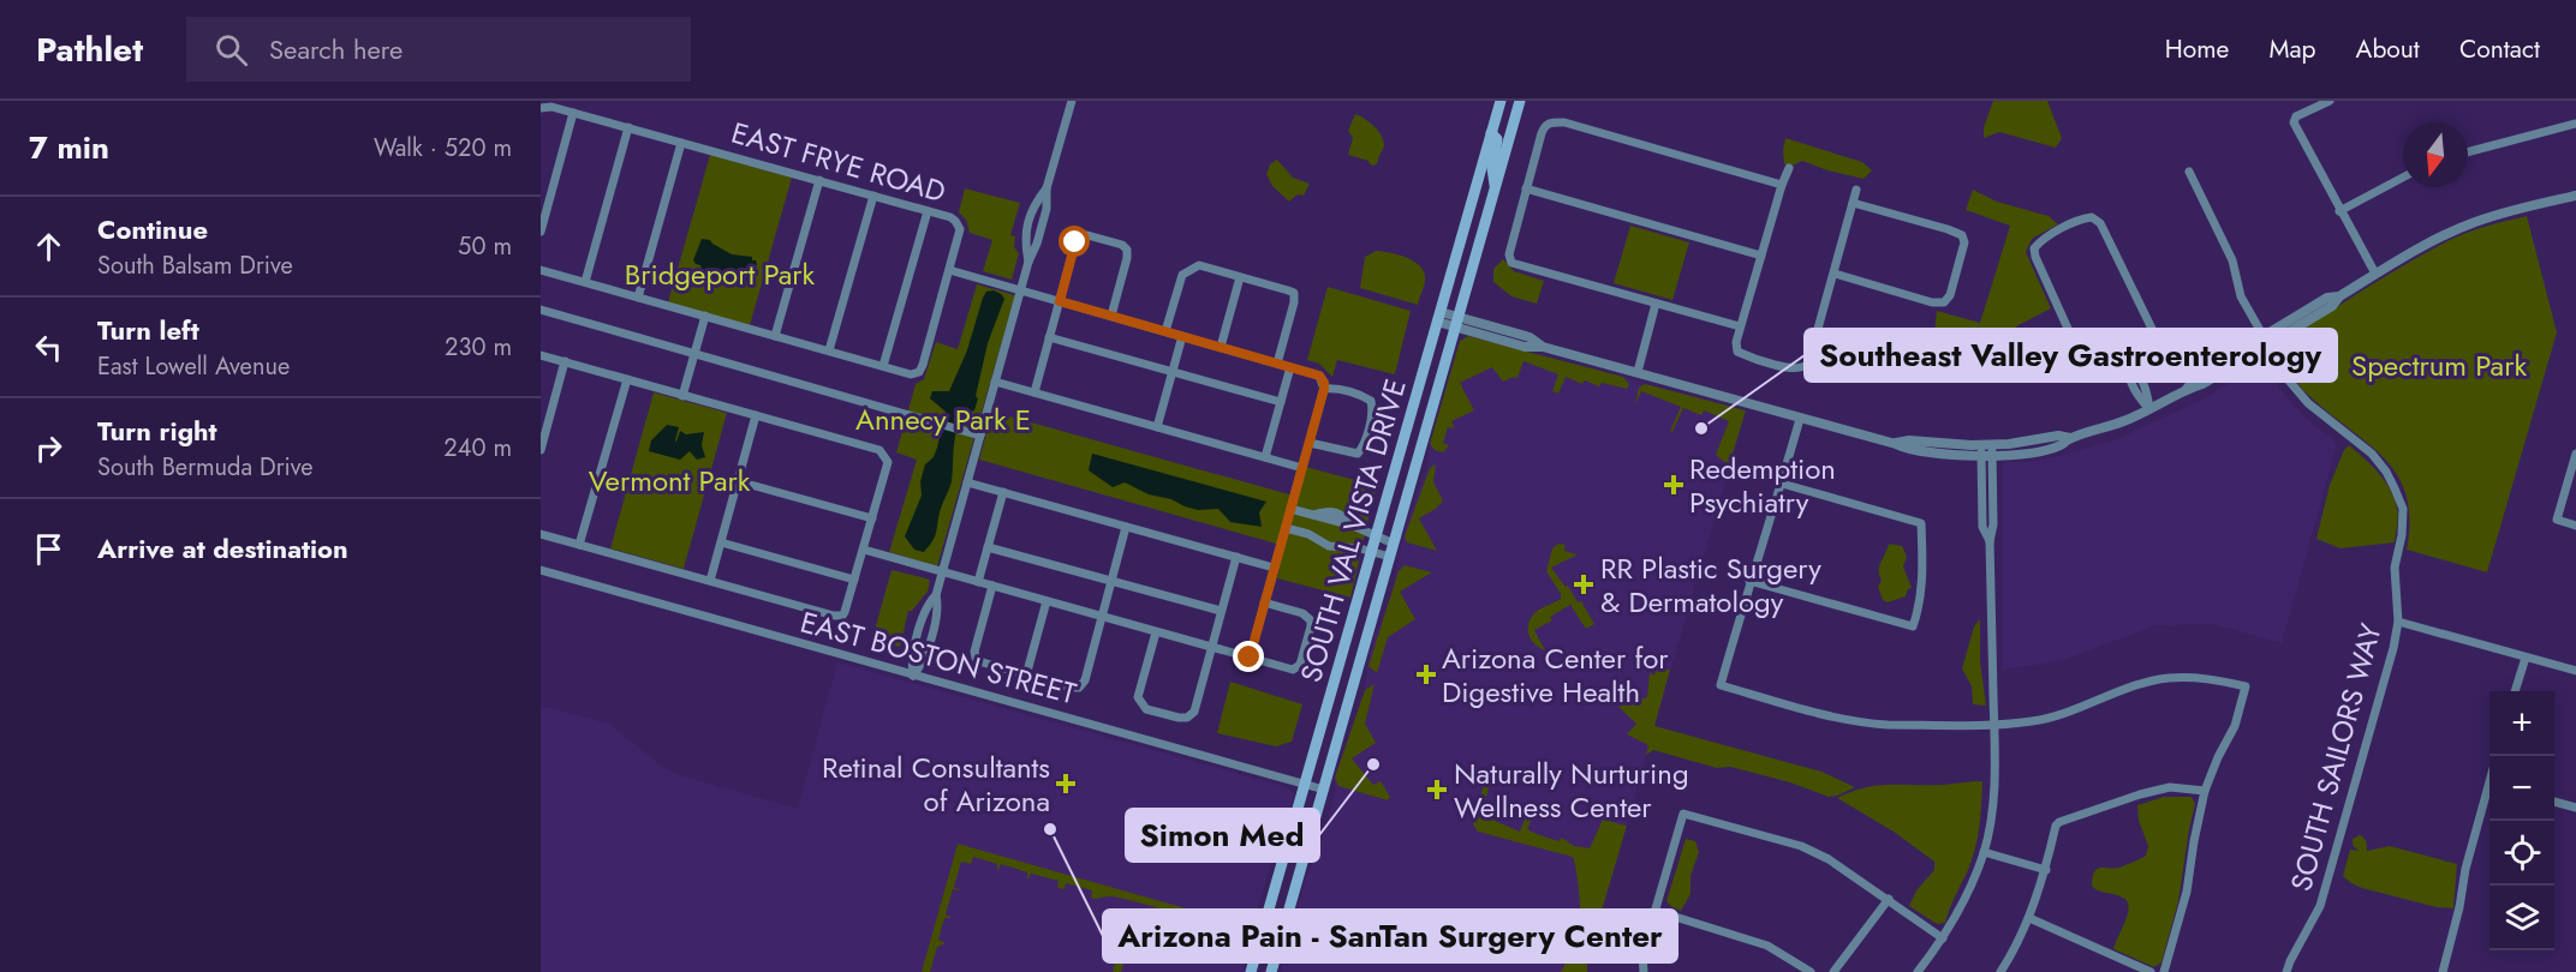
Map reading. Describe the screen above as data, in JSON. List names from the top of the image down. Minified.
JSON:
{"streets":{"main road":["SOUTH VAL VISTA DRIVE"],"street":["EAST FRYE ROAD","EAST BOSTON STREET","SOUTH SAILORS WAY"]},"crossings":[["SOUTH VAL VISTA DRIVE","EAST BOSTON STREET"]],"parks":["Bridgeport Park","Spectrum Park","Annecy Park E","Vermont Park"],"places":{"other":["Southeast Valley Gastroenterology","Simon Med","Arizona Pain - SanTan Surgery Center"],"health":["Redemption Psychiatry","RR Plastic Surgery & Dermatology","Arizona Center for Digestive Health","Retinal Consultants of Arizona","Naturally Nurturing Wellness Center"]},"north":"bottom","page":{"header":"Pathlet","search":"Search here","nav":["Home","Map","About","Contact"],"heading":["7 min","Walk · 520 m"],"list":[["Continue","South Balsam Drive","50 m"],["Turn left","East Lowell Avenue","230 m"],["Turn right","South Bermuda Drive","240 m"],"Arrive at destination"],"map_buttons":["+","−"]}}
